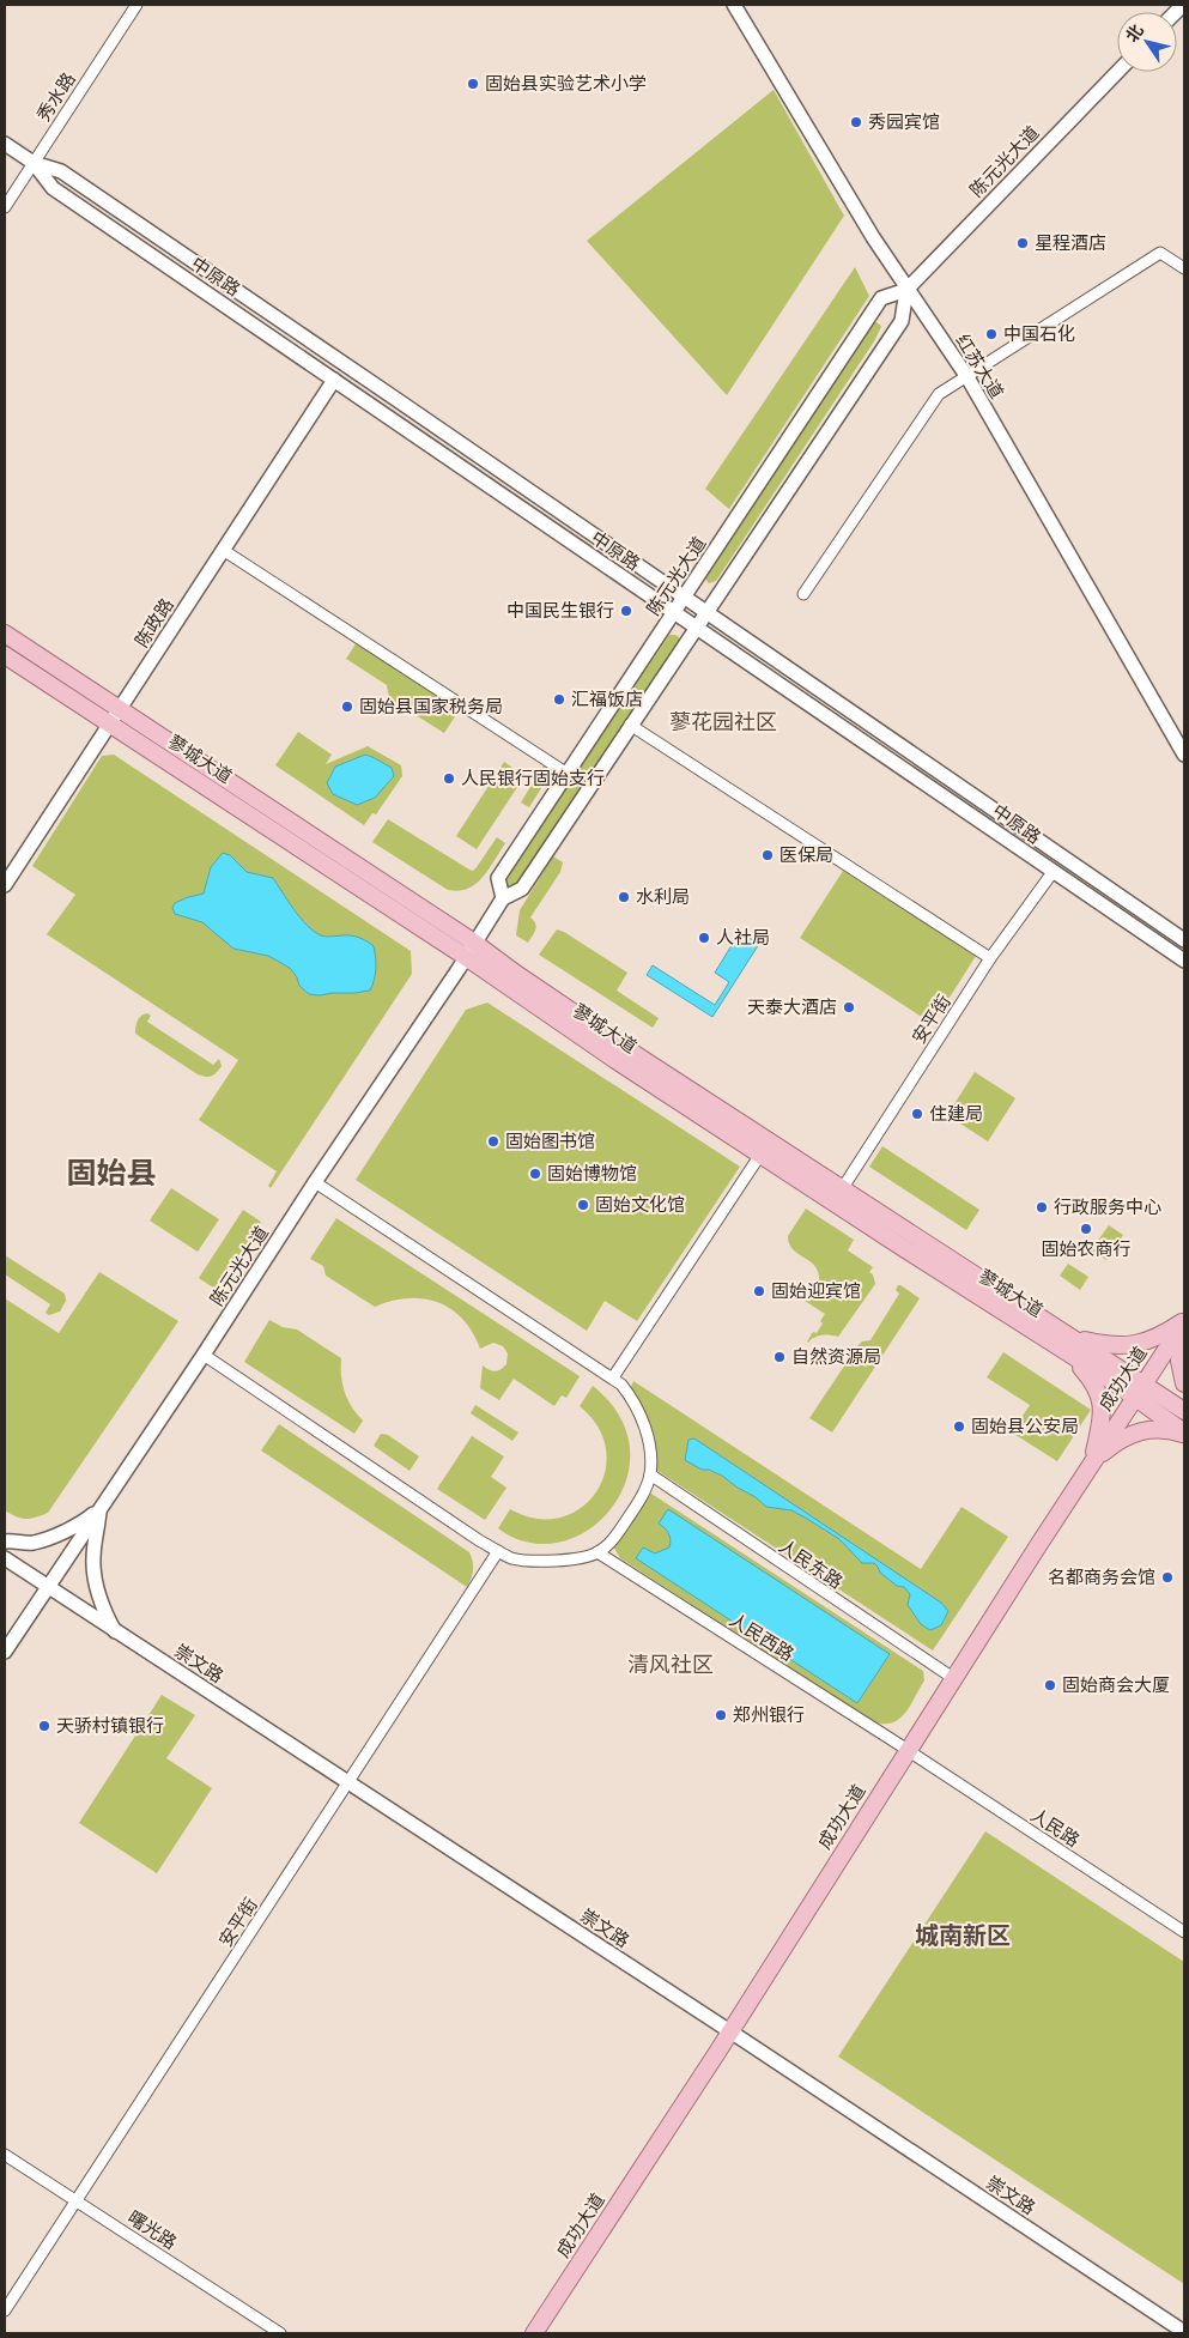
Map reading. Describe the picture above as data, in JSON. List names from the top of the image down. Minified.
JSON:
{"streets":{"main road":["陈元光大道","中原路","红苏大道","陈政路","蓼城大道","成功大道","崇文路"],"street":["秀水路","安平街","人民东路","人民西路","人民路","曙光路"]},"crossings":[["秀水路","中原路"],["陈元光大道","中原路"],["陈元光大道","红苏大道"],["陈元光大道","蓼城大道"],["陈元光大道","崇文路"],["中原路","陈政路"],["中原路","安平街"],["陈政路","蓼城大道"],["蓼城大道","安平街"],["蓼城大道","成功大道"],["安平街","崇文路"],["安平街","曙光路"],["成功大道","人民东路"],["成功大道","人民西路"],["成功大道","崇文路"],["成功大道","人民路"],["人民西路","人民路"]],"districts":["蓼花园社区","固始县","清风社区","城南新区"],"places":["固始县实验艺术小学","秀园宾馆","星程酒店","中国石化","中国民生银行","汇福饭店","固始县国家税务局","人民银行固始支行","医保局","水利局","人社局","天泰大酒店","住建局","固始图书馆","固始博物馆","固始文化馆","行政服务中心","固始农商行","固始迎宾馆","自然资源局","固始县公安局","名都商务会馆","固始商会大厦","郑州银行","天骄村镇银行"],"north":"top left"}
